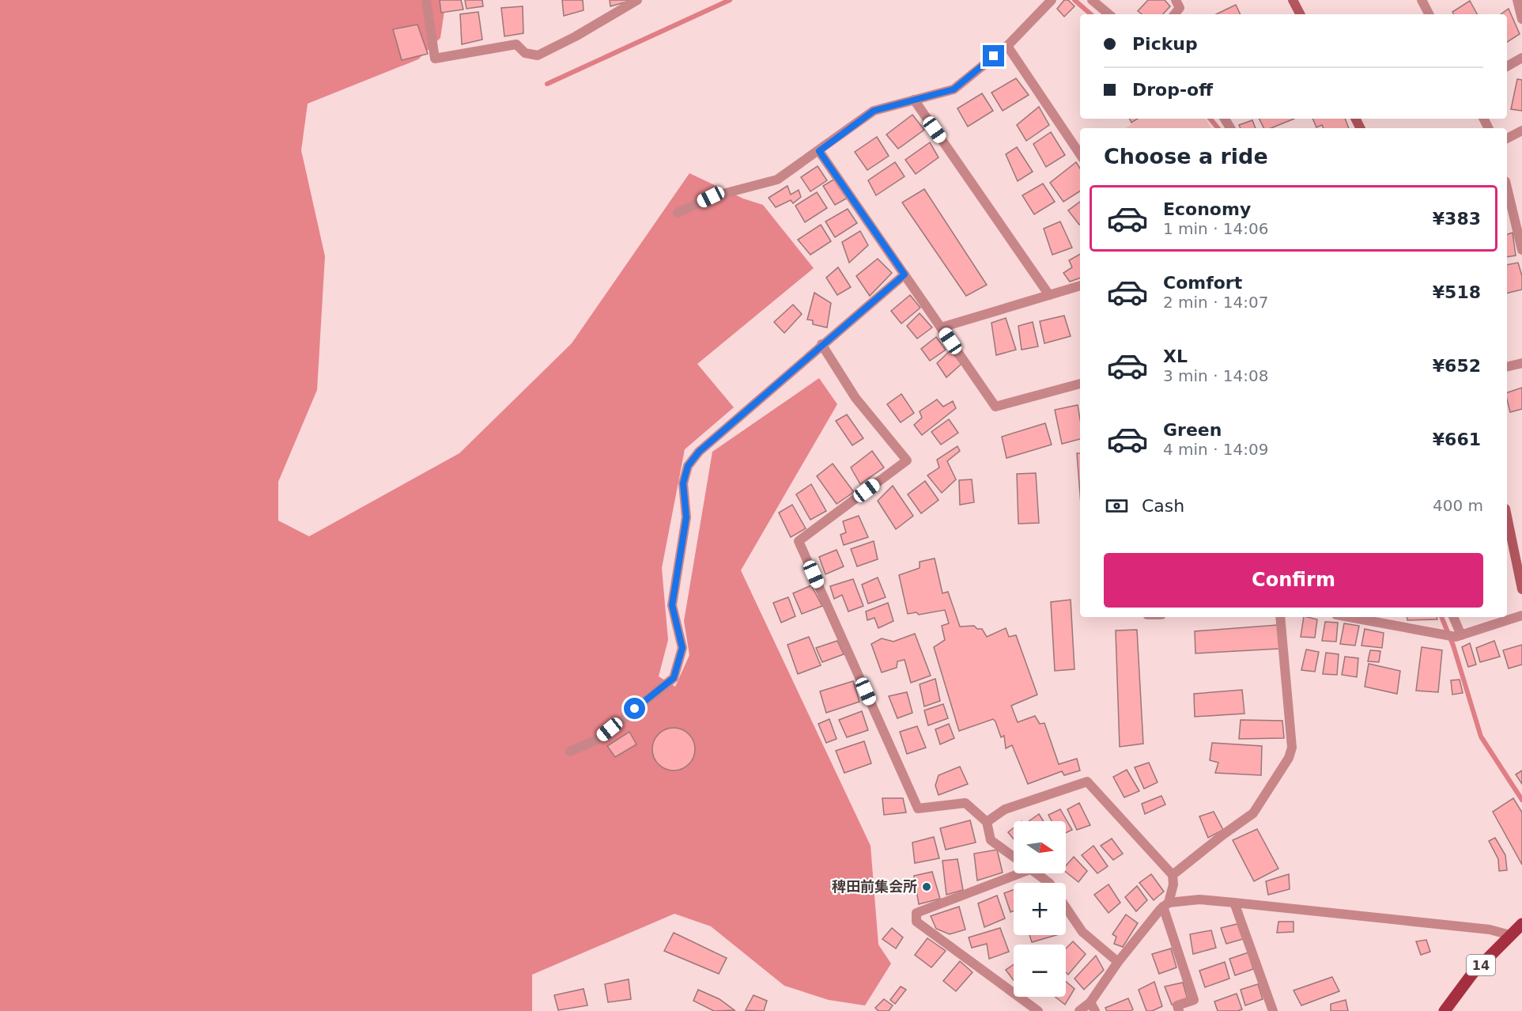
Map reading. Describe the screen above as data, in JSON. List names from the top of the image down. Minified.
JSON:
{"streets":{"main road":["14"]},"places":["稗田前集会所"],"north":"right","page":{"banner":["Pickup","Drop-off"],"heading":"Choose a ride","list":[{"name":"Economy","note":"1 min · 14:06","value":"¥383"},{"name":"Comfort","note":"2 min · 14:07","value":"¥518"},{"name":"XL","note":"3 min · 14:08","value":"¥652"},{"name":"Green","note":"4 min · 14:09","value":"¥661"}],"pay":["Cash","400 m"],"buttons":"Confirm","map_buttons":["+","−"]}}
